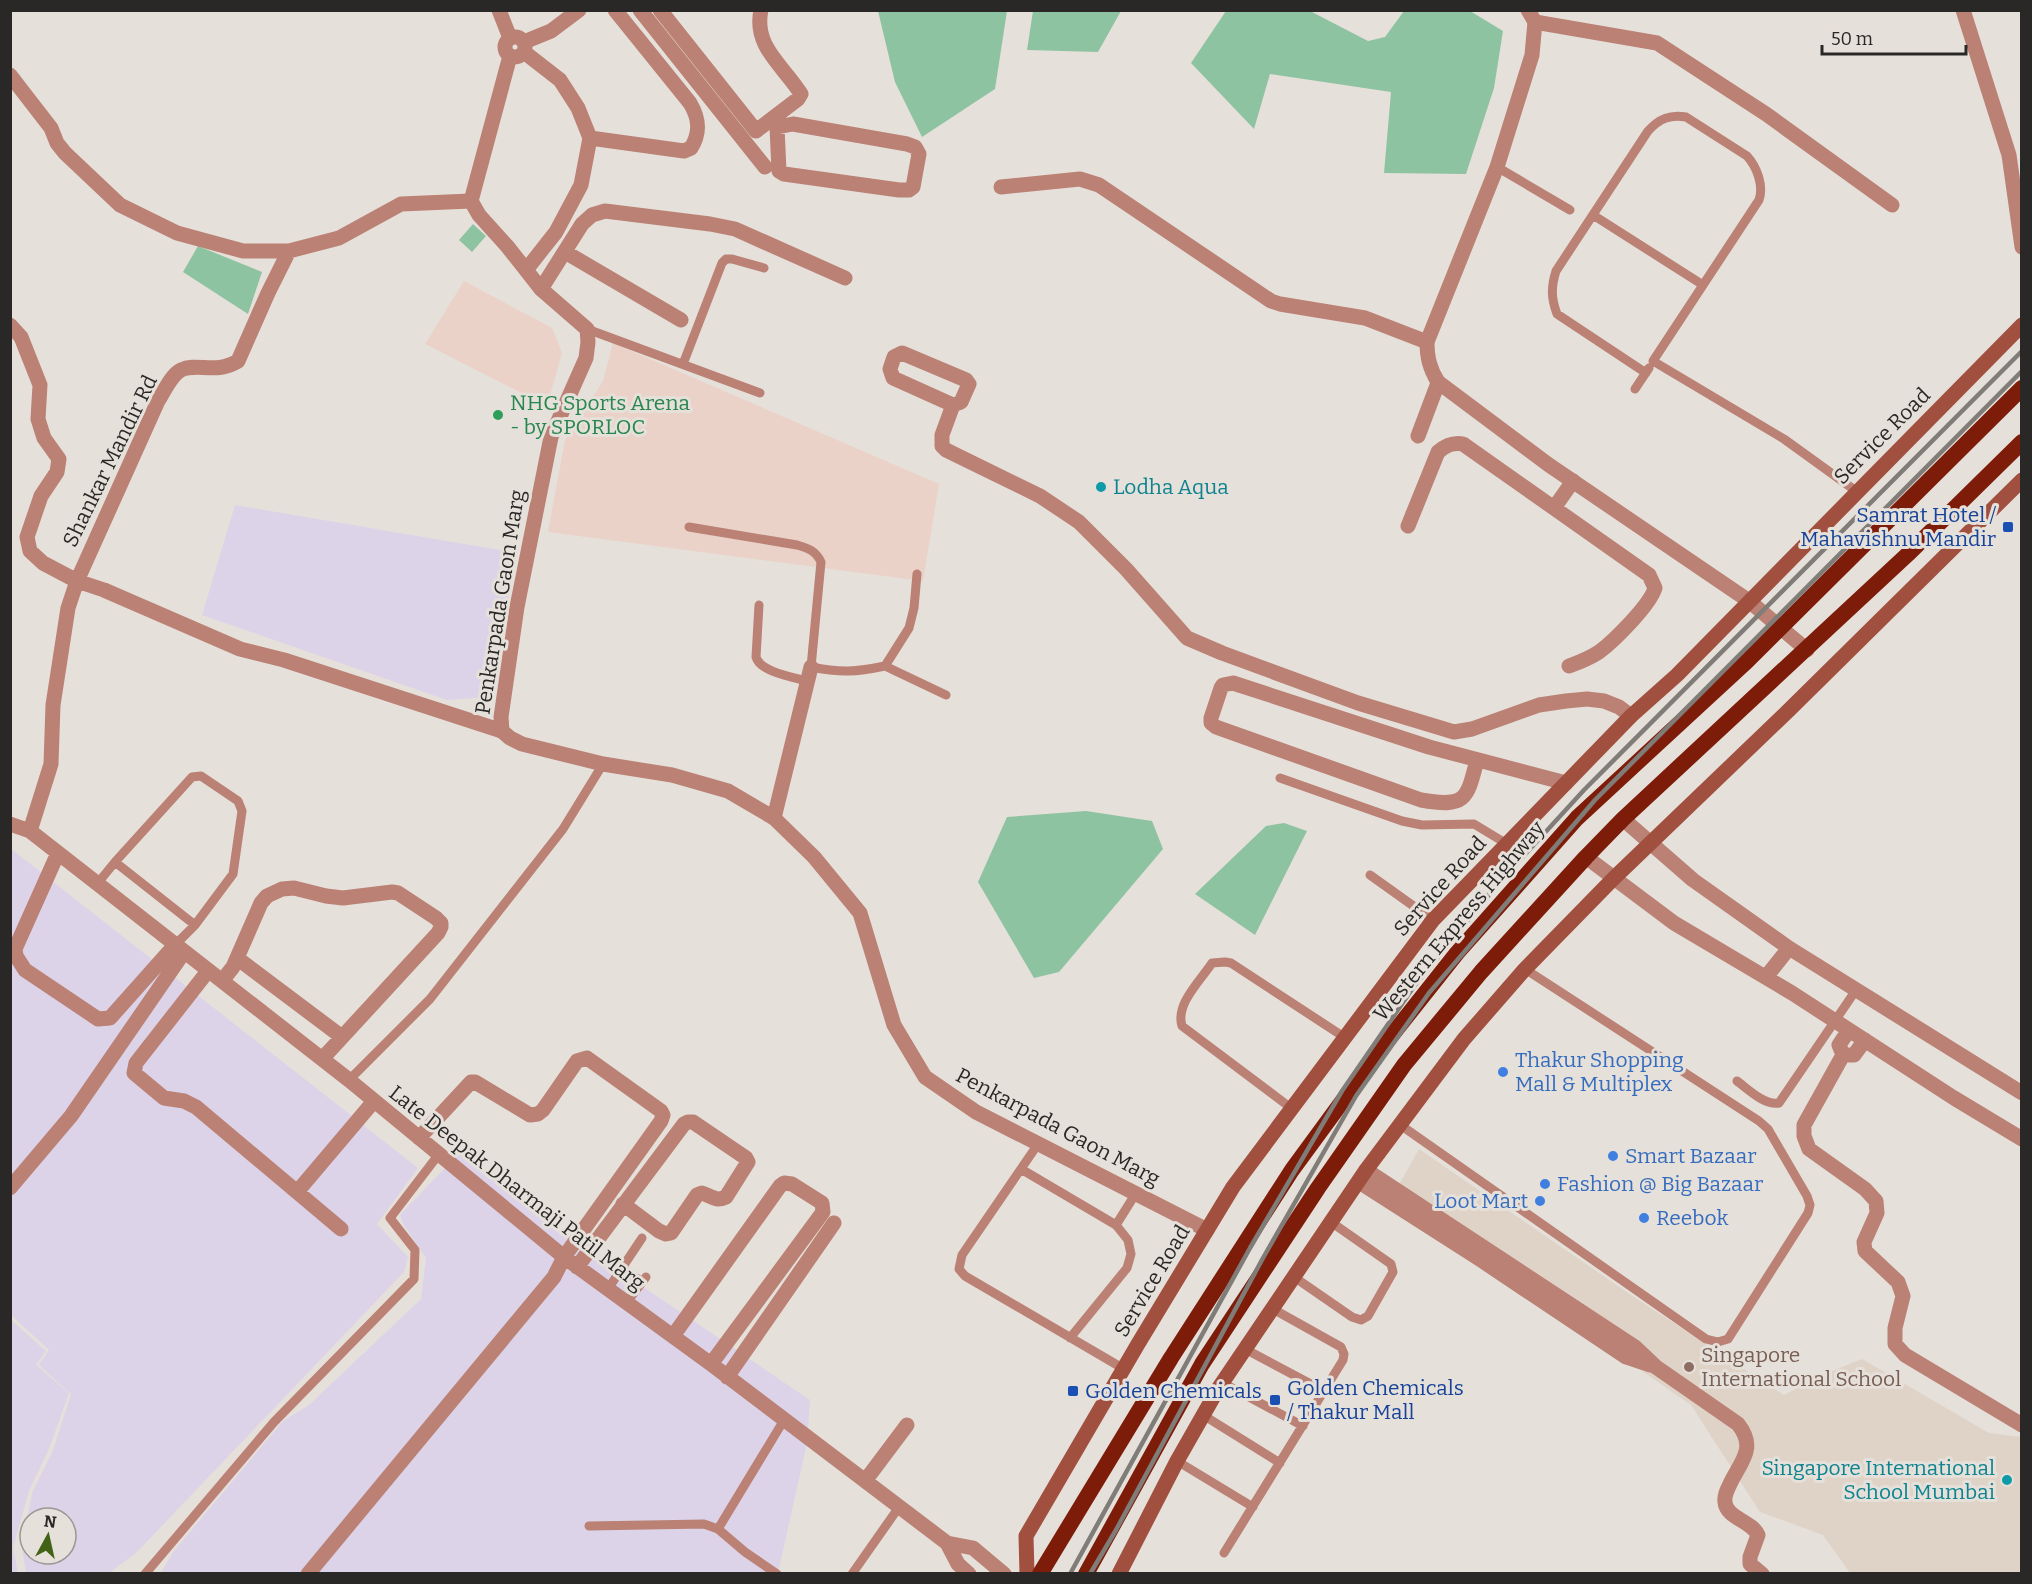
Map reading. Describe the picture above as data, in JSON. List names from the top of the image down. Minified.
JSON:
{"streets":{"highway":["Western Express Highway"],"main road":["Service Road"],"street":["Shankar Mandir Rd","Penkarpada Gaon Marg","Late Deepak Dharmaji Patil Marg"]},"crossings":[["Service Road","Penkarpada Gaon Marg"],["Shankar Mandir Rd","Late Deepak Dharmaji Patil Marg"]],"places":{"other":["NHG Sports Arena - by SPORLOC","Lodha Aqua","Thakur Shopping Mall & Multiplex","Smart Bazaar","Fashion @ Big Bazaar","Loot Mart","Reebok","Singapore International School","Singapore International School Mumbai"],"transit":["Samrat Hotel / Mahavishnu Mandir","Golden Chemicals","Golden Chemicals / Thakur Mall"]},"scale_bar":"50 m","north":"top"}
